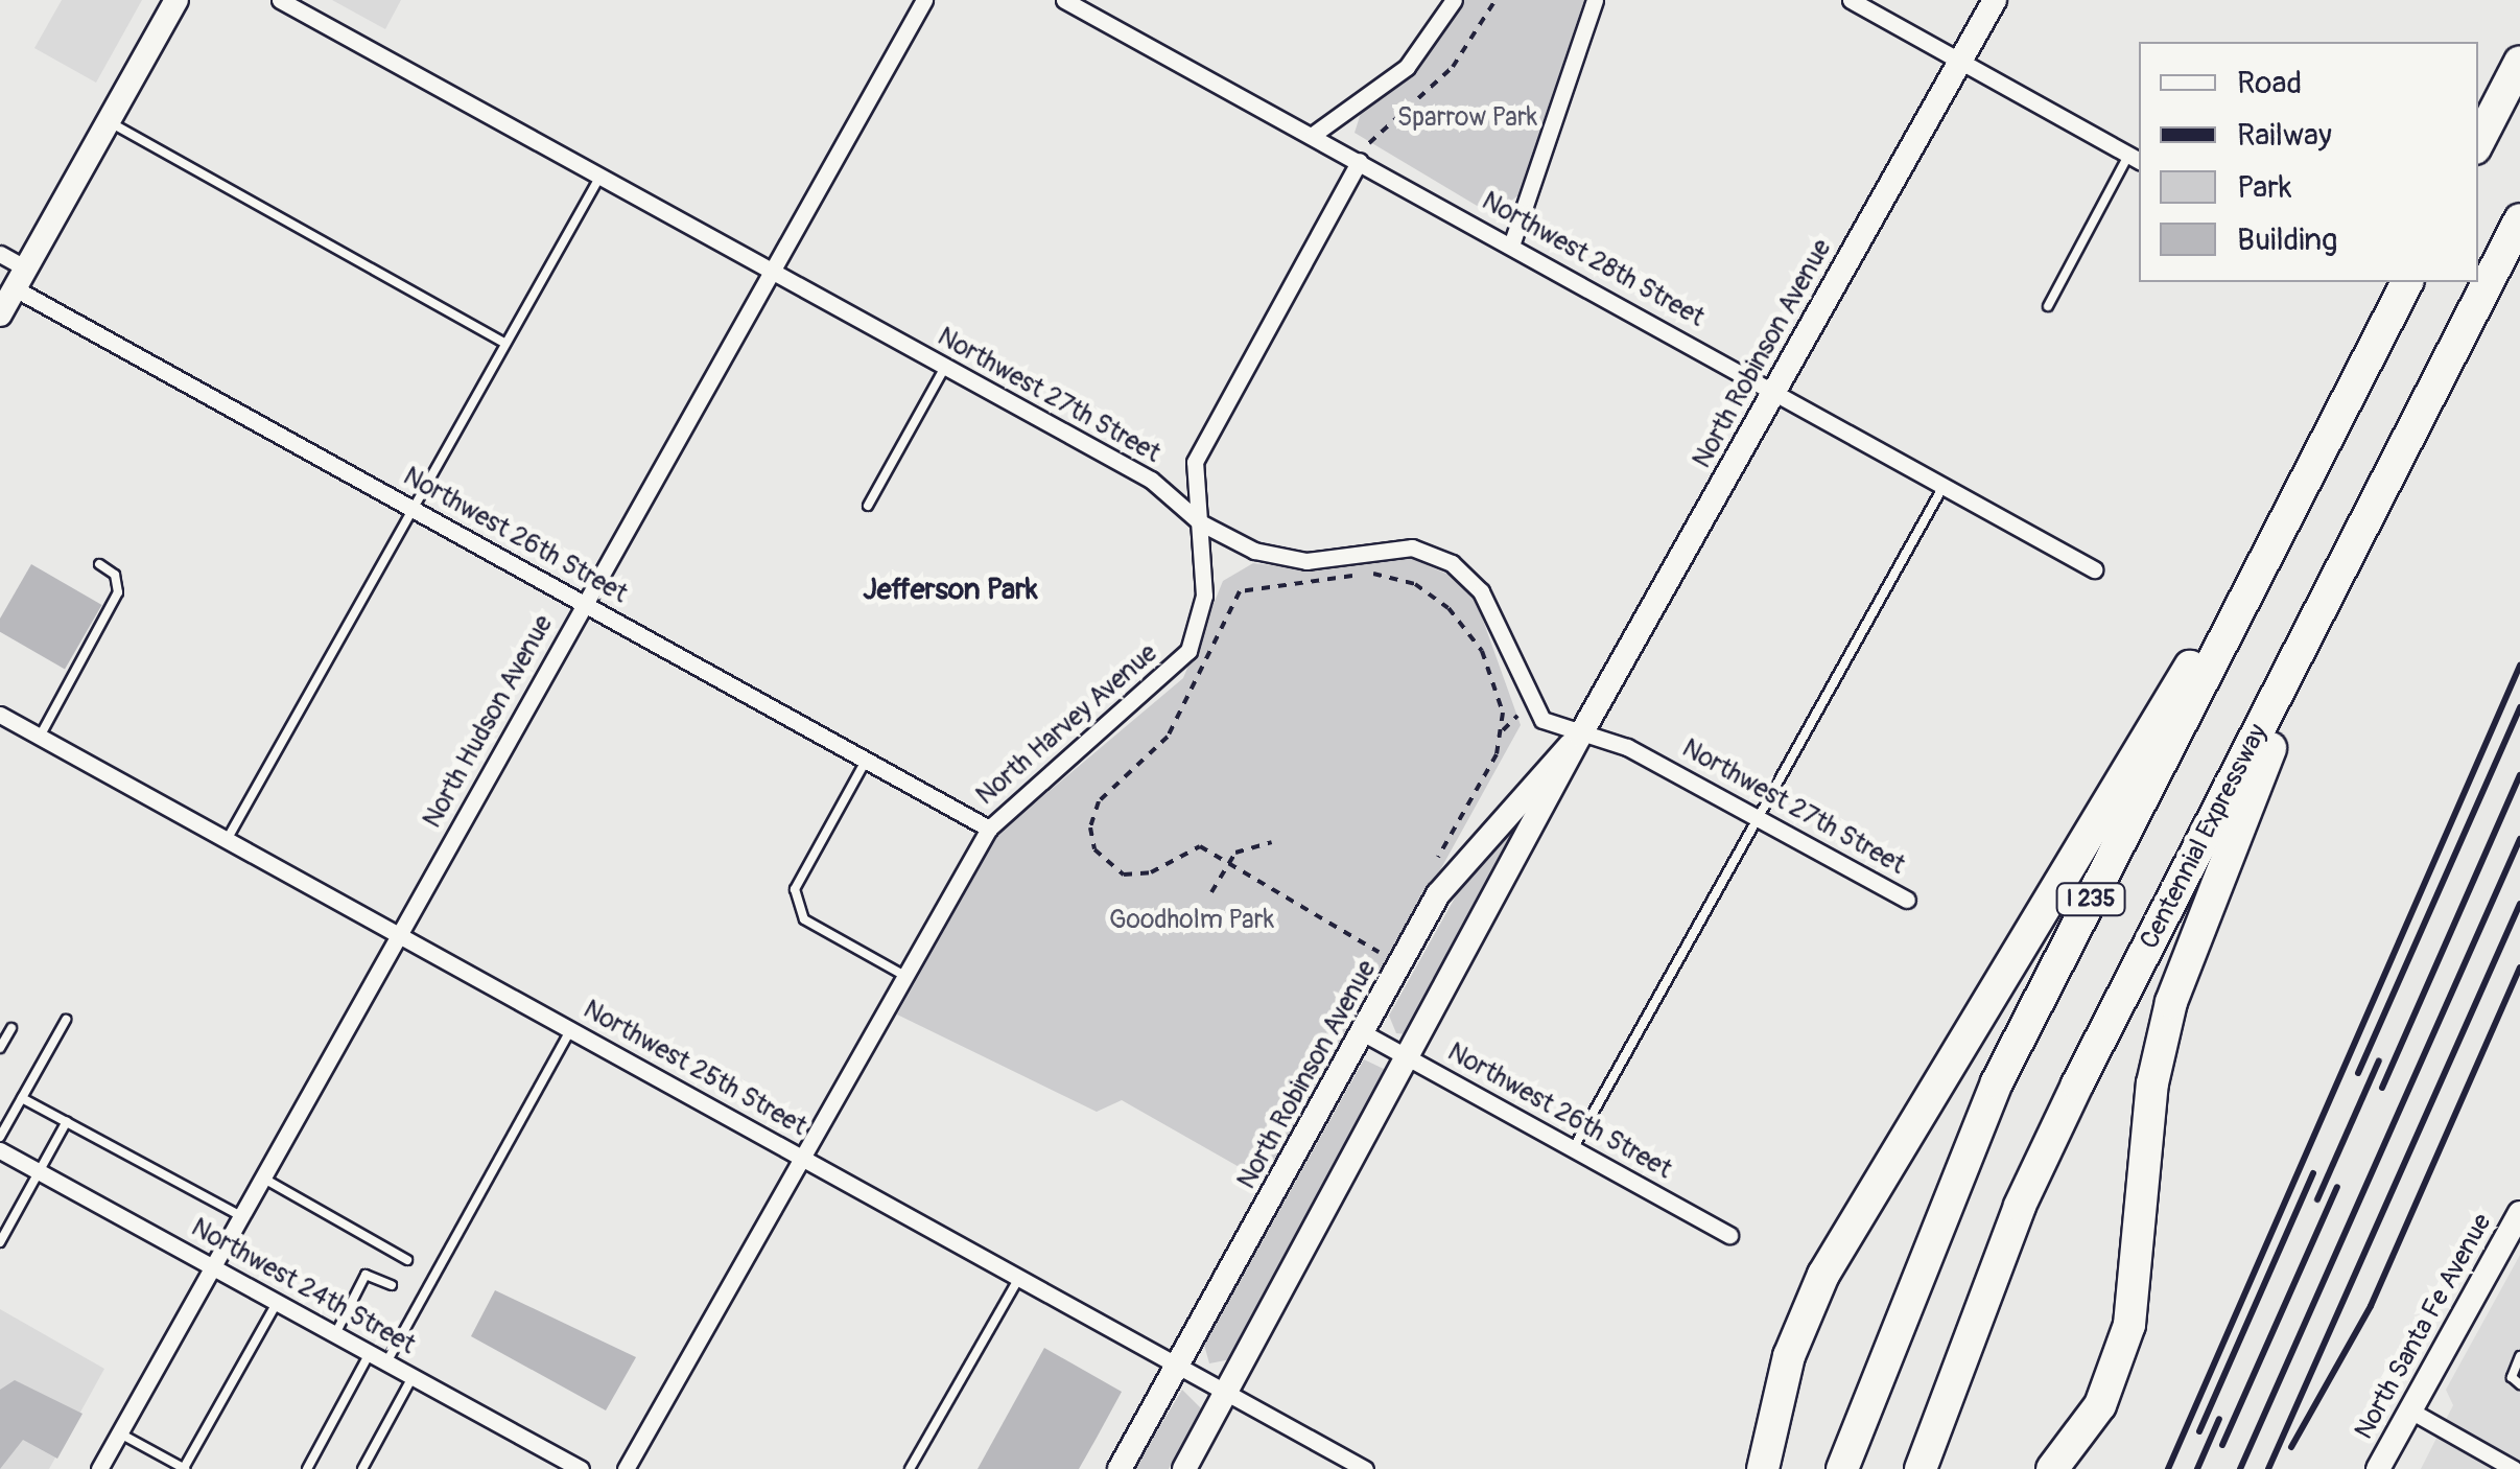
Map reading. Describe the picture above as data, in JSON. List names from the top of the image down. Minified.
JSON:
{"streets":{"highway":["Centennial Expressway","I 235"],"street":["Northwest 28th Street","North Robinson Avenue","Northwest 27th Street","Northwest 26th Street","North Hudson Avenue","North Harvey Avenue","Northwest 25th Street","Northwest 24th Street","North Santa Fe Avenue"]},"crossings":[["Northwest 28th Street","North Robinson Avenue"],["Northwest 28th Street","North Harvey Avenue"],["North Robinson Avenue","Northwest 27th Street"],["North Robinson Avenue","Northwest 26th Street"],["North Robinson Avenue","Northwest 25th Street"],["Northwest 27th Street","North Hudson Avenue"],["Northwest 27th Street","North Harvey Avenue"],["Northwest 26th Street","North Hudson Avenue"],["Northwest 26th Street","North Harvey Avenue"],["North Hudson Avenue","Northwest 25th Street"],["North Hudson Avenue","Northwest 24th Street"],["North Harvey Avenue","Northwest 25th Street"]],"districts":["Jefferson Park"],"parks":["Sparrow Park","Goodholm Park"],"legend":["Road","Railway","Park","Building"]}
